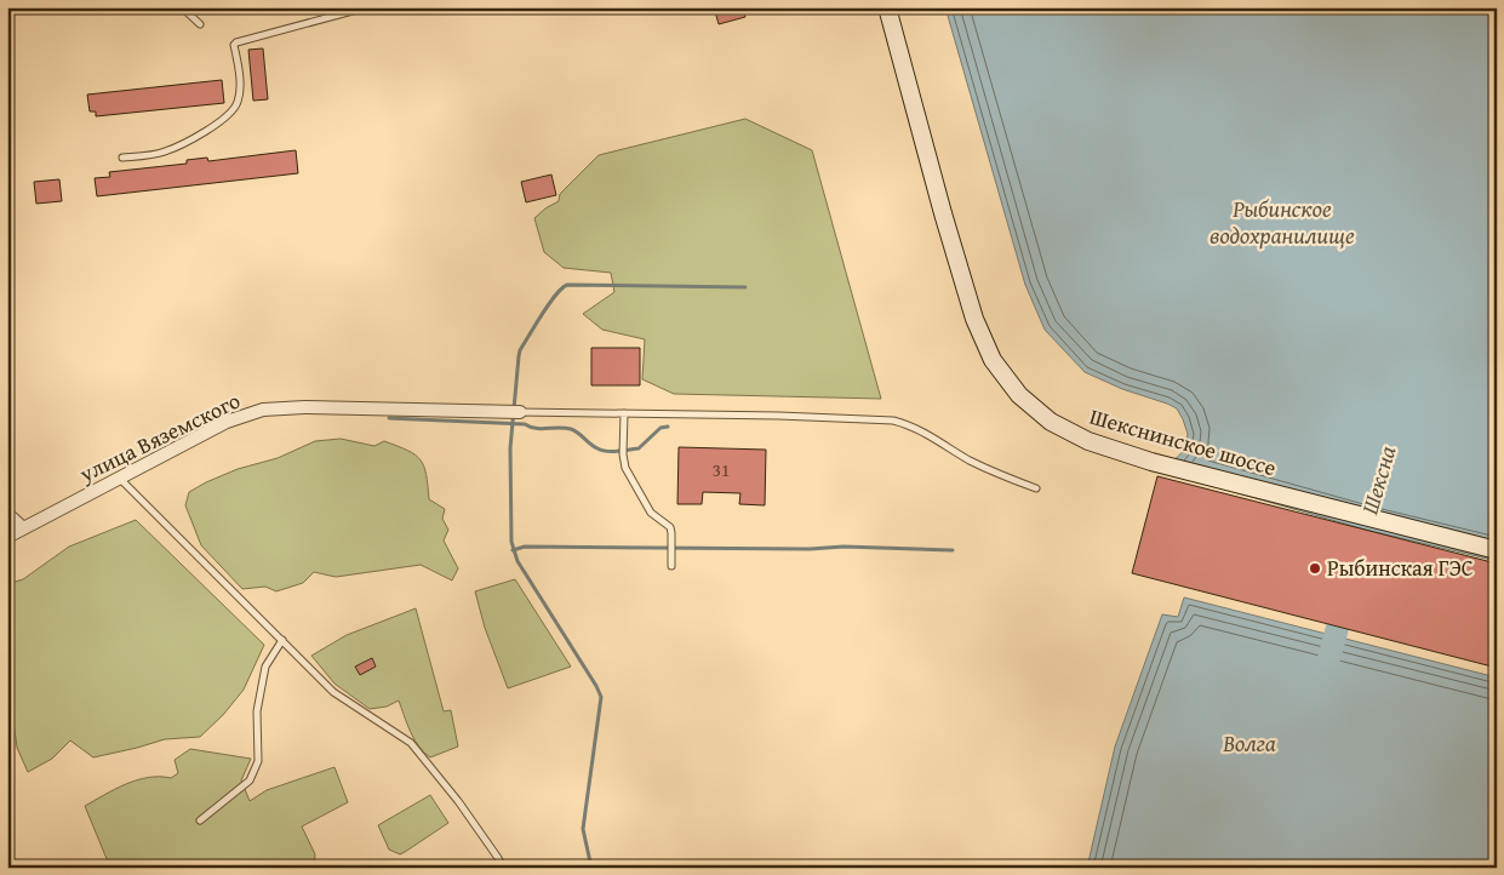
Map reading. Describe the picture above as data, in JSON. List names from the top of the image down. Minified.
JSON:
{"streets":{"main road":["Шекснинское шоссе"],"street":["улица Вяземского"]},"water":["Рыбинское водохранилище","Шексна","Волга"],"places":["Рыбинская ГЭС"],"house_numbers":["31"]}
